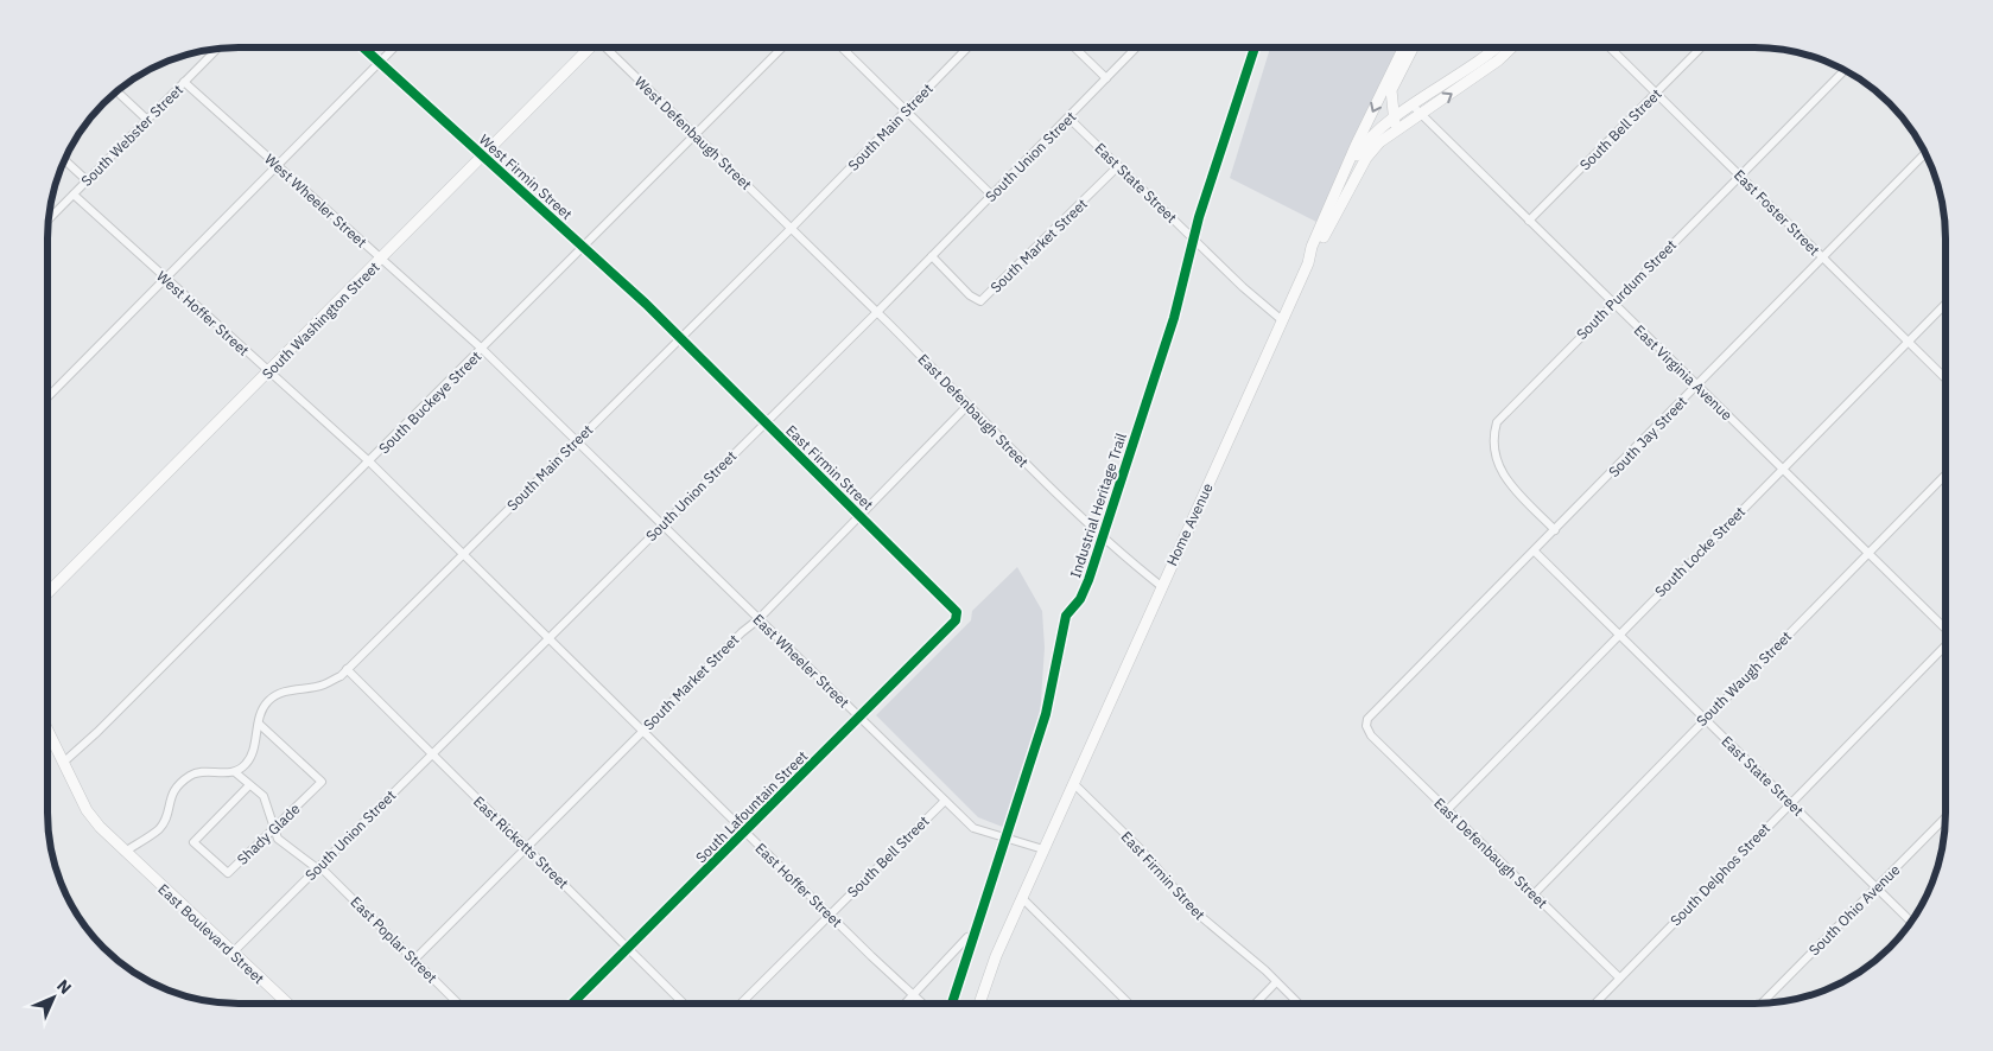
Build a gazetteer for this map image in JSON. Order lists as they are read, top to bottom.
{
  "streets": {
    "main road": ["South Washington Street", "Home Avenue", "East Boulevard Street"],
    "street": [
      "South Main Street",
      "South Bell Street",
      "West Defenbaugh Street",
      "South Webster Street",
      "South Union Street",
      "West Firmin Street",
      "East State Street",
      "West Wheeler Street",
      "East Foster Street",
      "South Market Street",
      "South Purdum Street",
      "West Hoffer Street",
      "East Virginia Avenue",
      "South Buckeye Street",
      "East Defenbaugh Street",
      "South Jay Street",
      "East Firmin Street",
      "South Locke Street",
      "East Wheeler Street",
      "South Waugh Street",
      "South Lafountain Street",
      "Shady Glade",
      "East Ricketts Street",
      "South Delphos Street",
      "East Hoffer Street",
      "South Ohio Avenue",
      "East Poplar Street"
    ],
    "cycle path": ["Industrial Heritage Trail"]
  },
  "crossings": [
    ["South Main Street", "West Defenbaugh Street"],
    ["South Main Street", "West Firmin Street"],
    ["South Main Street", "West Wheeler Street"],
    ["South Main Street", "West Hoffer Street"],
    ["South Main Street", "East Defenbaugh Street"],
    ["South Main Street", "East Firmin Street"],
    ["South Main Street", "East Wheeler Street"],
    ["South Main Street", "Shady Glade"],
    ["South Main Street", "East Ricketts Street"],
    ["South Main Street", "East Hoffer Street"],
    ["South Bell Street", "East Foster Street"],
    ["South Bell Street", "East Virginia Avenue"],
    ["South Bell Street", "East Wheeler Street"],
    ["South Bell Street", "East Hoffer Street"],
    ["West Defenbaugh Street", "South Buckeye Street"],
    ["West Defenbaugh Street", "East Defenbaugh Street"],
    ["South Webster Street", "West Wheeler Street"],
    ["South Webster Street", "West Hoffer Street"],
    ["South Union Street", "East State Street"],
    ["South Union Street", "South Market Street"],
    ["South Union Street", "East Defenbaugh Street"],
    ["South Union Street", "East Firmin Street"],
    ["South Union Street", "East Wheeler Street"],
    ["South Union Street", "East Ricketts Street"],
    ["South Union Street", "East Hoffer Street"],
    ["South Union Street", "East Boulevard Street"],
    ["South Union Street", "East Poplar Street"],
    ["West Firmin Street", "South Washington Street"],
    ["West Firmin Street", "South Buckeye Street"],
    ["West Firmin Street", "East Firmin Street"],
    ["East State Street", "South Market Street"],
    ["East State Street", "South Jay Street"],
    ["East State Street", "Home Avenue"],
    ["East State Street", "South Locke Street"],
    ["East State Street", "South Waugh Street"],
    ["East State Street", "South Delphos Street"],
    ["East State Street", "South Ohio Avenue"],
    ["West Wheeler Street", "South Washington Street"],
    ["West Wheeler Street", "South Buckeye Street"],
    ["West Wheeler Street", "East Wheeler Street"],
    ["East Foster Street", "South Purdum Street"],
    ["East Foster Street", "South Jay Street"],
    ["East Foster Street", "South Locke Street"],
    ["South Market Street", "East Defenbaugh Street"],
    ["South Market Street", "East Firmin Street"],
    ["South Market Street", "East Wheeler Street"],
    ["South Market Street", "East Ricketts Street"],
    ["South Market Street", "East Hoffer Street"],
    ["South Market Street", "East Poplar Street"],
    ["South Purdum Street", "East Virginia Avenue"],
    ["South Purdum Street", "South Jay Street"],
    ["West Hoffer Street", "South Washington Street"],
    ["West Hoffer Street", "South Buckeye Street"],
    ["West Hoffer Street", "East Hoffer Street"],
    ["East Virginia Avenue", "South Jay Street"],
    ["East Virginia Avenue", "South Locke Street"],
    ["East Virginia Avenue", "South Waugh Street"],
    ["South Buckeye Street", "East Boulevard Street"],
    ["East Defenbaugh Street", "South Jay Street"],
    ["East Defenbaugh Street", "Home Avenue"],
    ["East Defenbaugh Street", "South Locke Street"],
    ["East Defenbaugh Street", "South Waugh Street"],
    ["East Defenbaugh Street", "South Delphos Street"],
    ["East Firmin Street", "Home Avenue"],
    ["East Firmin Street", "South Lafountain Street"],
    ["Home Avenue", "East Wheeler Street"],
    ["East Wheeler Street", "South Lafountain Street"],
    ["South Lafountain Street", "East Ricketts Street"],
    ["South Lafountain Street", "East Hoffer Street"],
    ["Shady Glade", "East Poplar Street"]
  ],
  "north": "top right"
}
